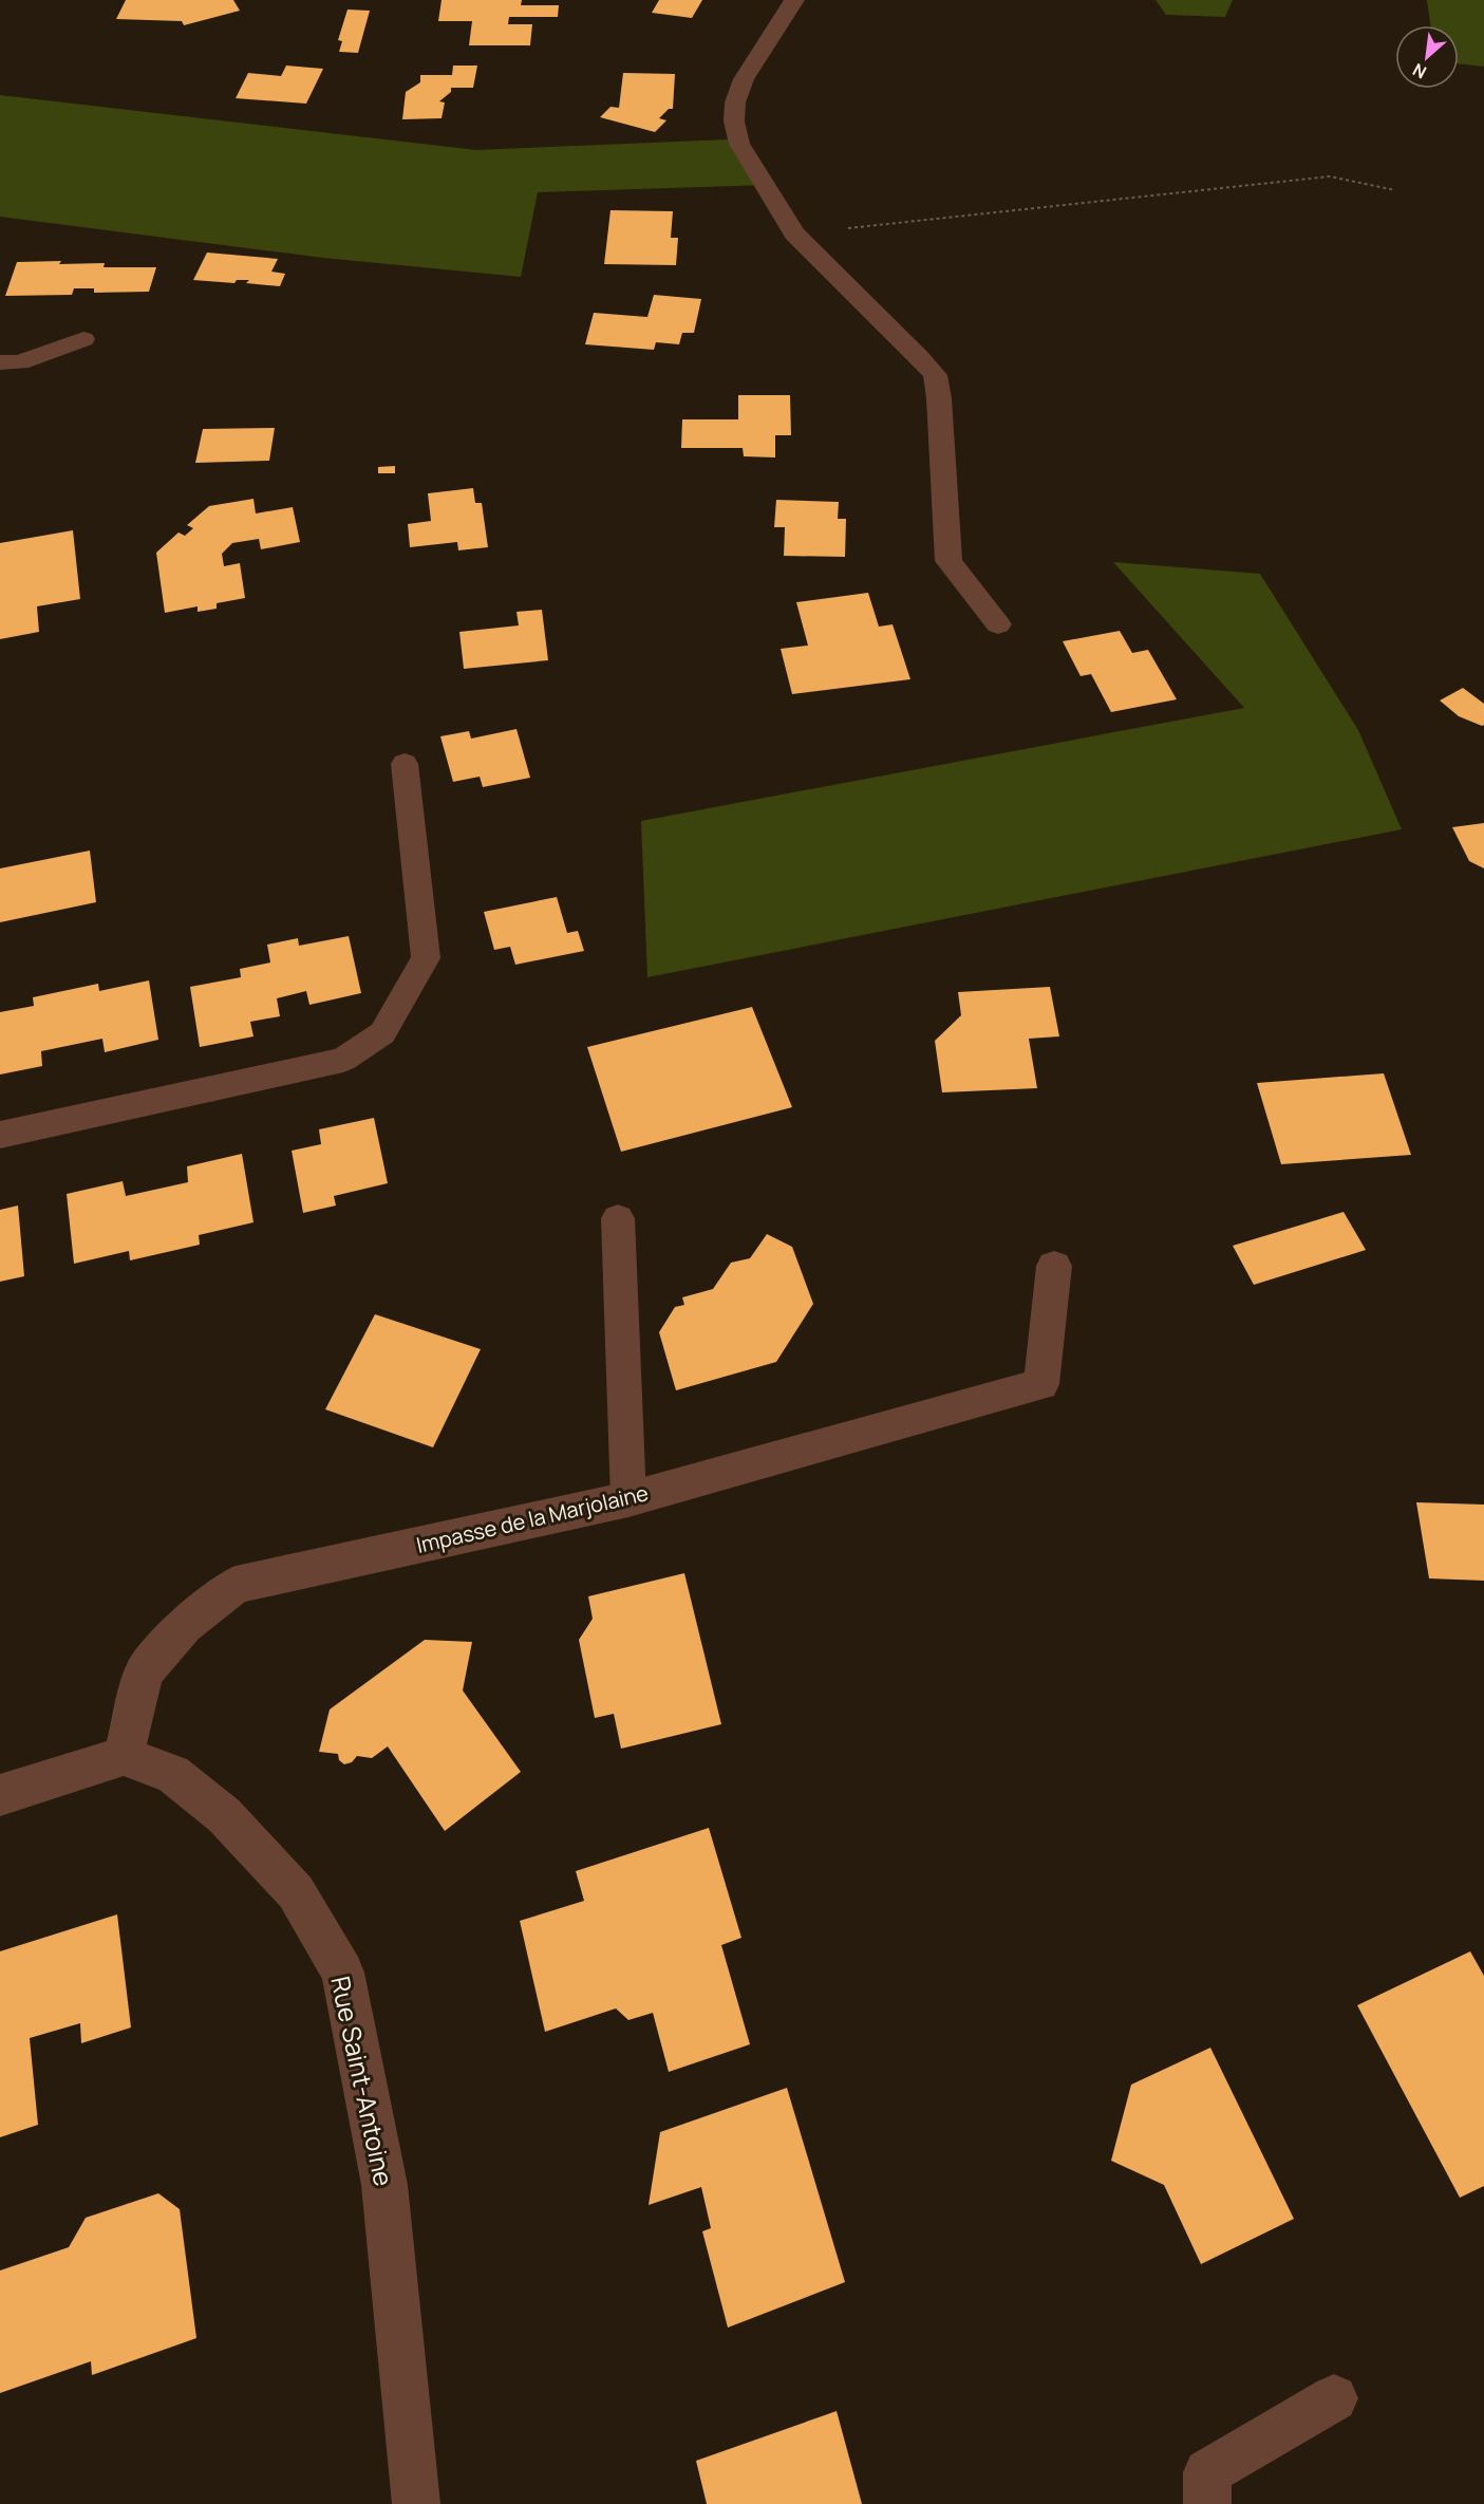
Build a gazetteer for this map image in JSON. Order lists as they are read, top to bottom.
{
  "streets": {
    "street": ["Impasse de la Marjolaine", "Rue Saint-Antoine"]
  },
  "crossings": [
    ["Impasse de la Marjolaine", "Rue Saint-Antoine"]
  ],
  "north": "bottom left"
}
